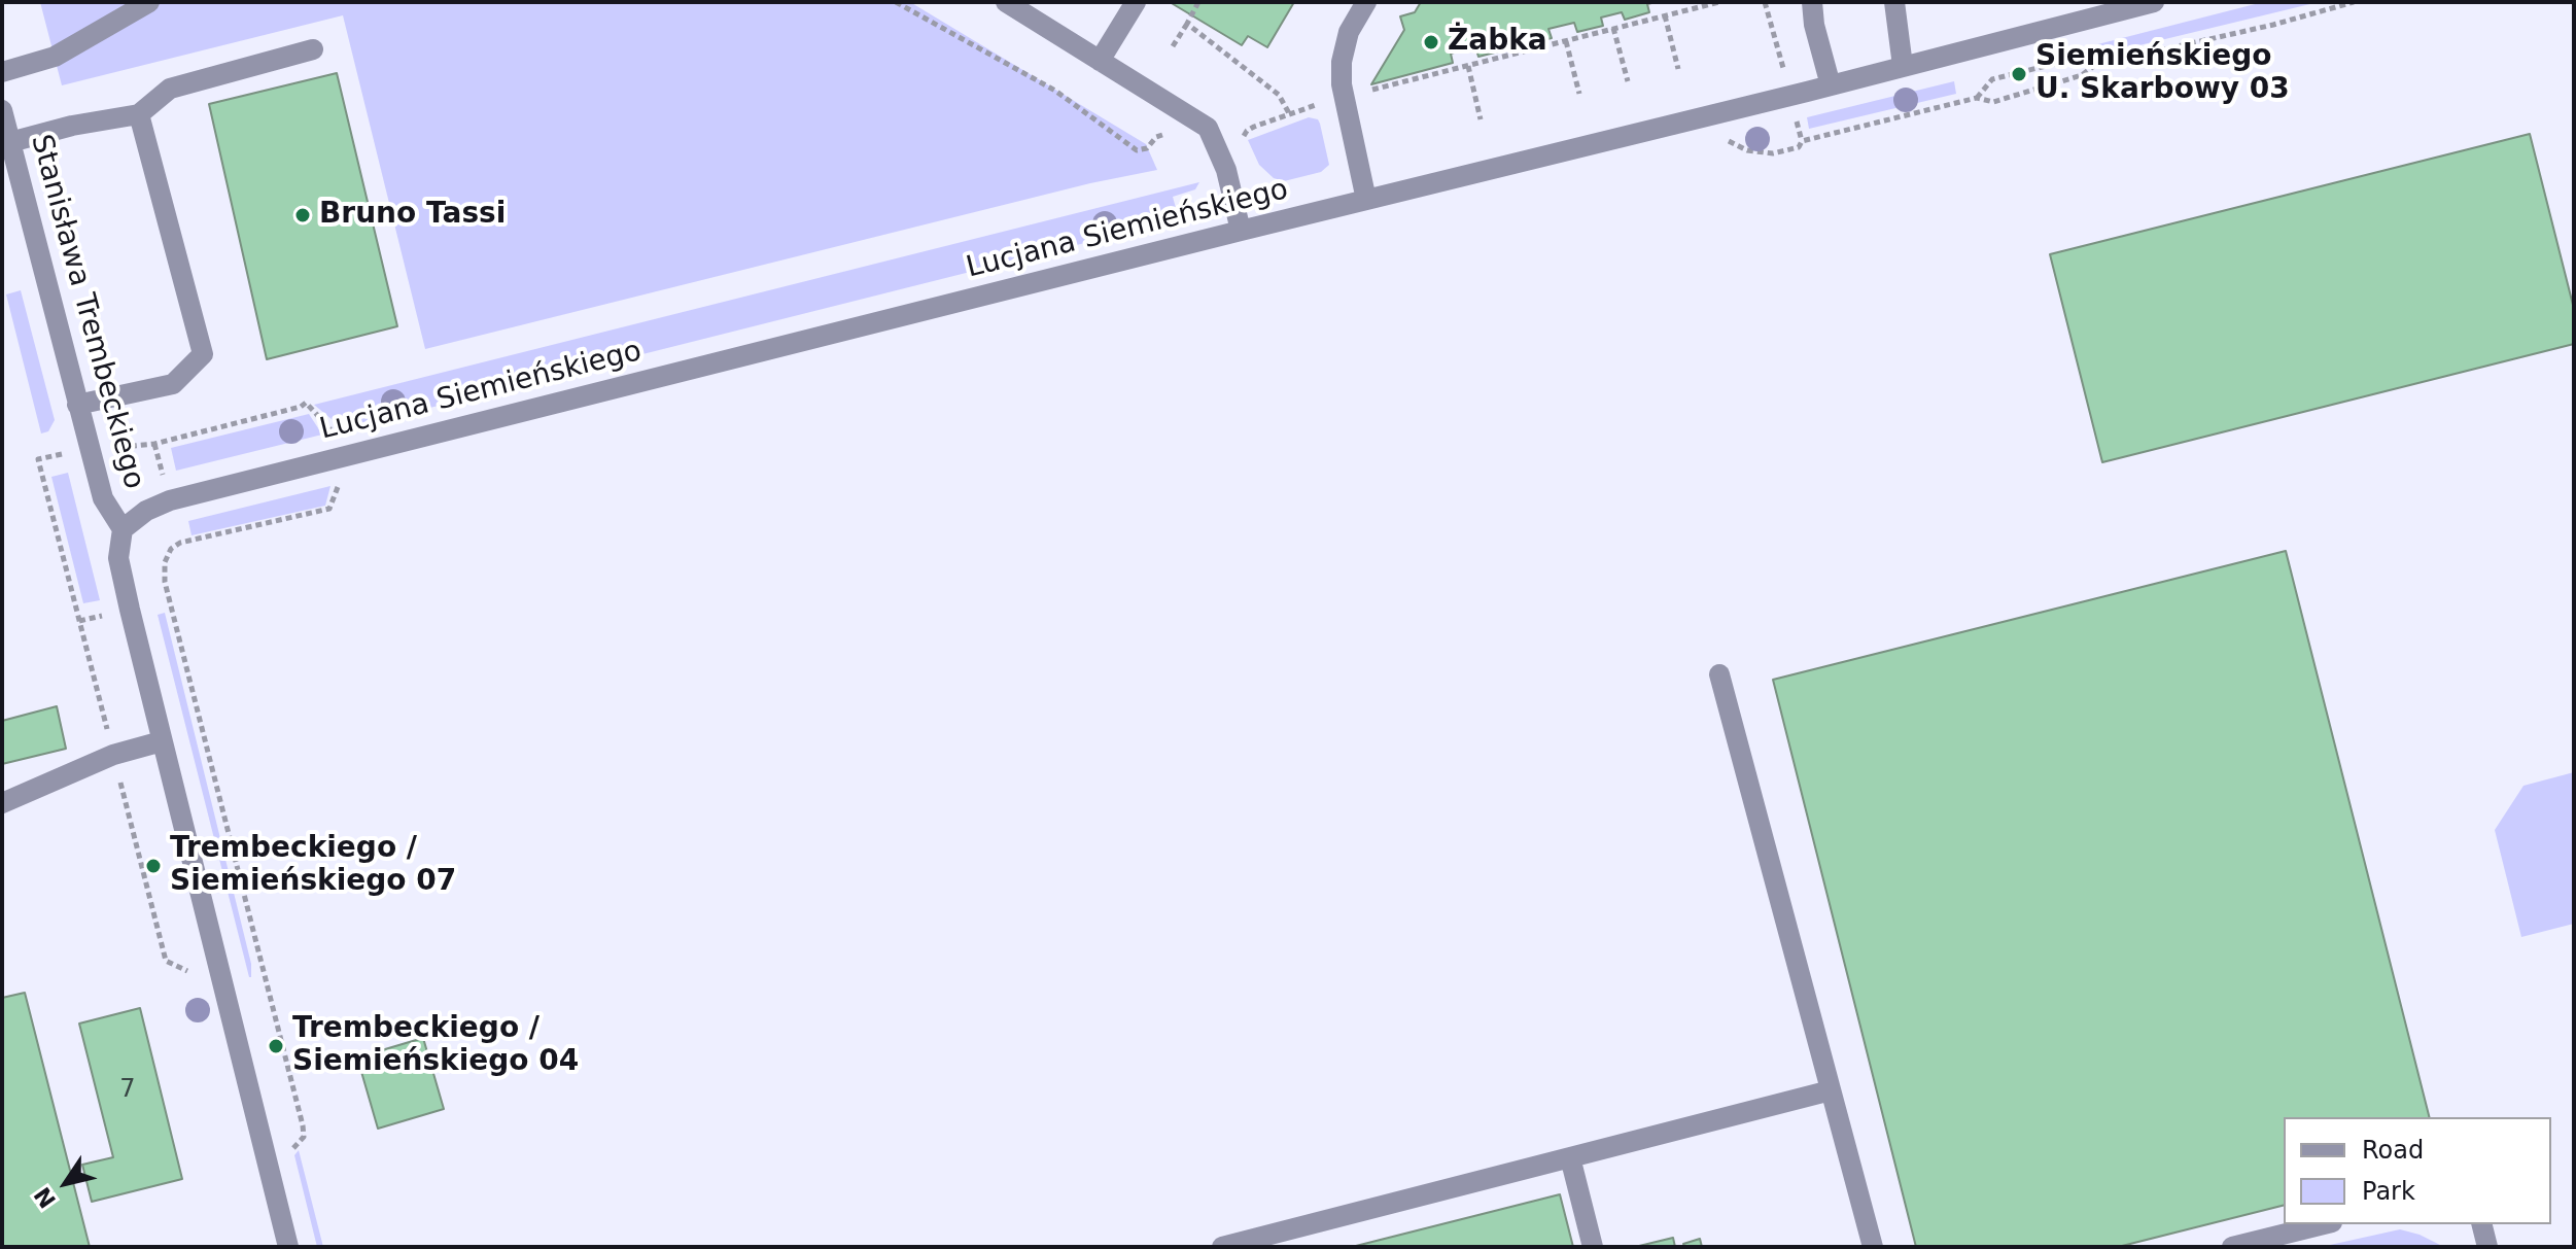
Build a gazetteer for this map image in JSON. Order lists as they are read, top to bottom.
{
  "streets": {
    "street": ["Lucjana Siemieńskiego", "Stanisława Trembeckiego"]
  },
  "crossings": [
    ["Lucjana Siemieńskiego", "Stanisława Trembeckiego"]
  ],
  "places": [
    "Żabka",
    "Siemieńskiego U. Skarbowy 03",
    "Bruno Tassi",
    "Trembeckiego / Siemieńskiego 07",
    "Trembeckiego / Siemieńskiego 04"
  ],
  "house_numbers": ["7"],
  "legend": ["Road", "Park"],
  "north": "bottom left"
}
